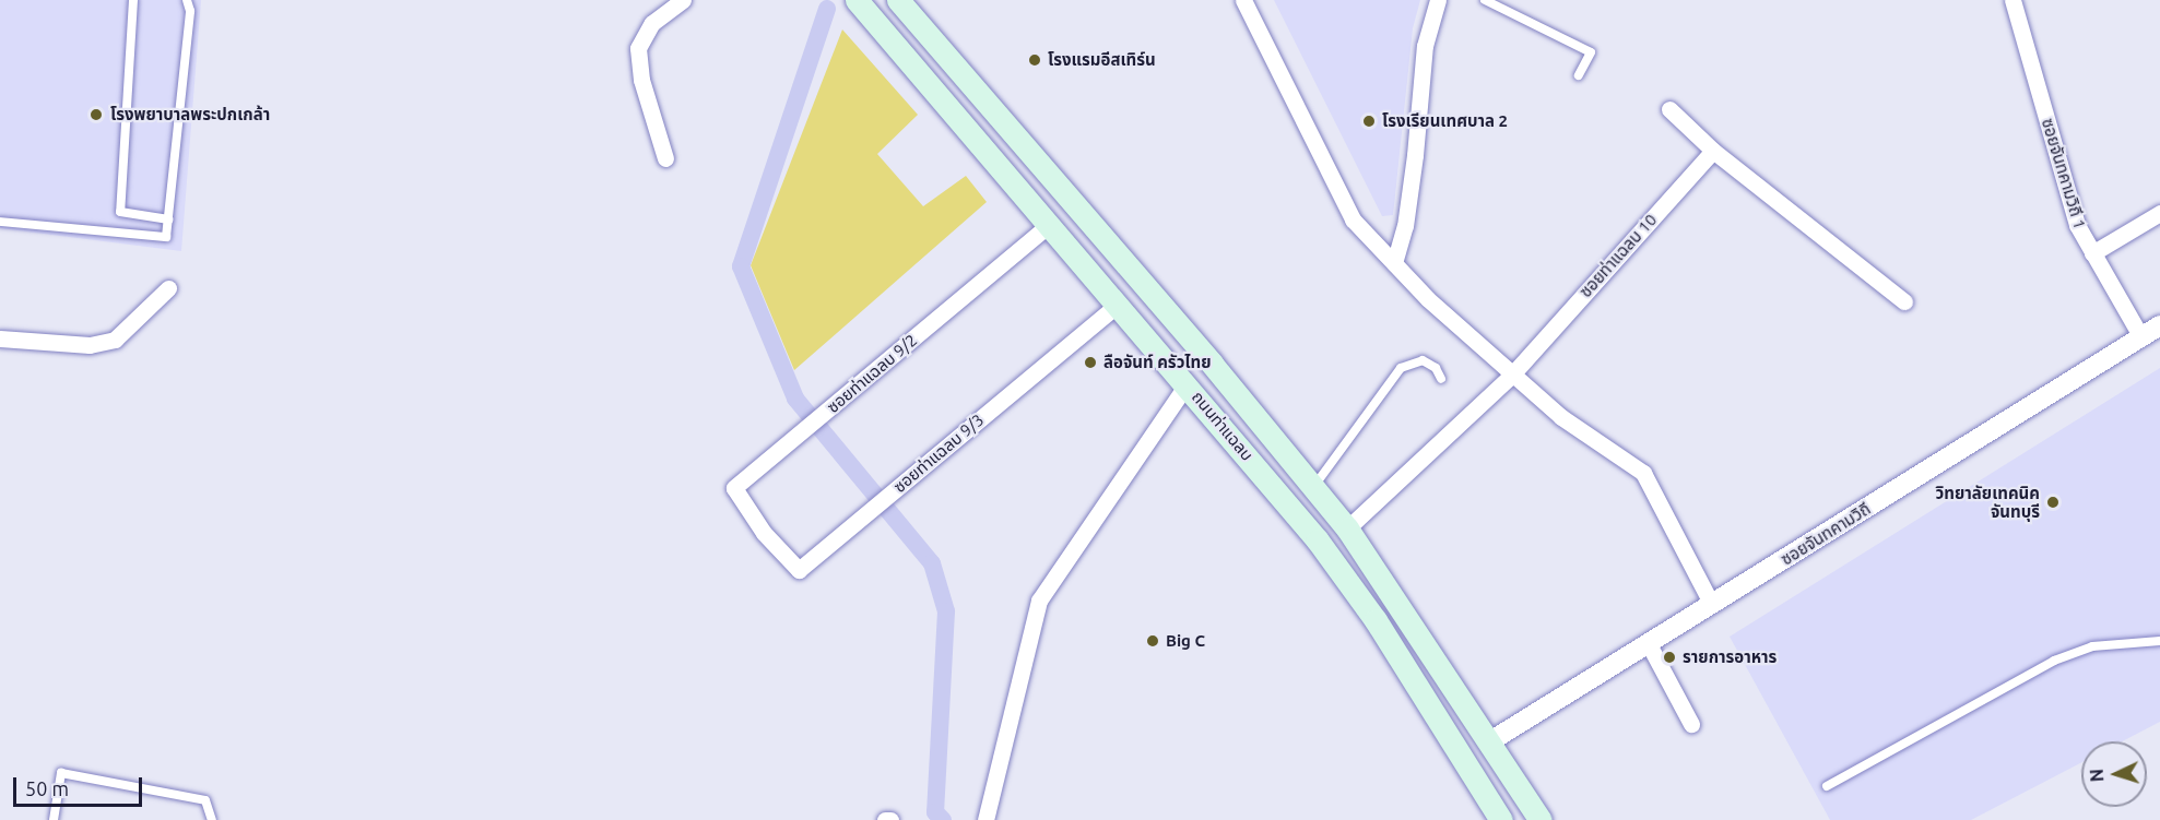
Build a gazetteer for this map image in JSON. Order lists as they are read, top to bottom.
{
  "streets": {
    "main road": ["ถนนท่าแฉลบ"],
    "street": [
      "ซอยจันทคามวิถี 1",
      "ซอยท่าแฉลบ 10",
      "ซอยท่าแฉลบ 9/2",
      "ซอยท่าแฉลบ 9/3",
      "ซอยจันทคามวิถี"
    ]
  },
  "crossings": [
    ["ซอยจันทคามวิถี 1", "ซอยจันทคามวิถี"],
    ["ซอยท่าแฉลบ 10", "ถนนท่าแฉลบ"],
    ["ซอยท่าแฉลบ 9/2", "ถนนท่าแฉลบ"],
    ["ซอยท่าแฉลบ 9/2", "ซอยท่าแฉลบ 9/3"],
    ["ถนนท่าแฉลบ", "ซอยท่าแฉลบ 9/3"],
    ["ถนนท่าแฉลบ", "ซอยจันทคามวิถี"]
  ],
  "places": [
    "โรงแรมอีสเทิร์น",
    "โรงพยาบาลพระปกเกล้า",
    "โรงเรียนเทศบาล 2",
    "ลือจันท์ ครัวไทย",
    "วิทยาลัยเทคนิค จันทบุรี",
    "Big C",
    "รายการอาหาร"
  ],
  "scale_bar": "50 m",
  "north": "left"
}
